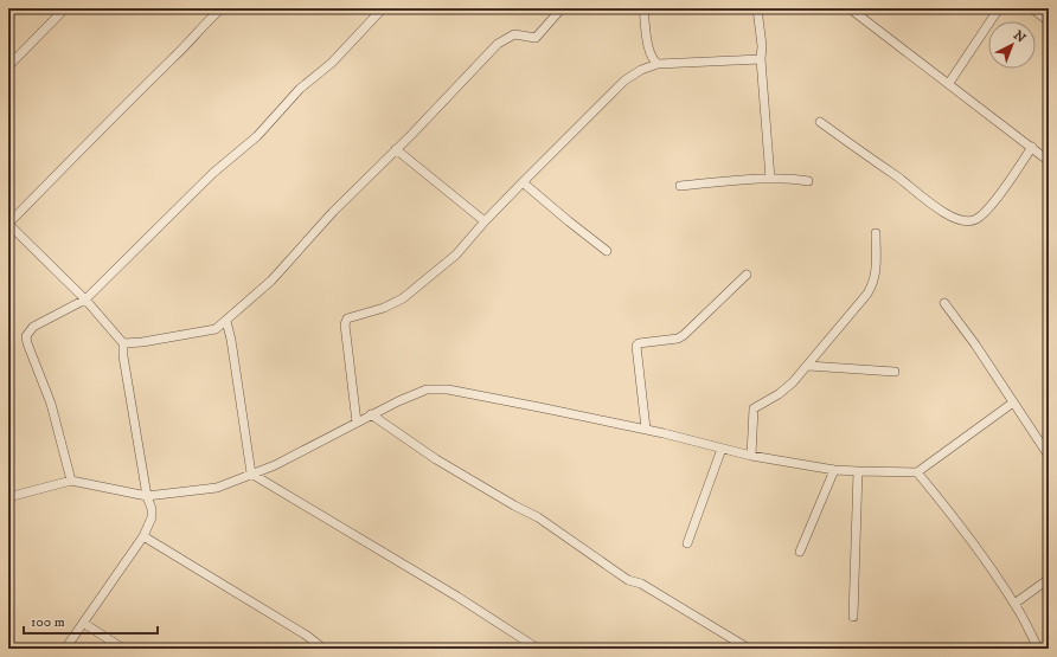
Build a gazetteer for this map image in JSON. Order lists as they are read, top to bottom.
{
  "scale_bar": "100 m",
  "north": "top right"
}
